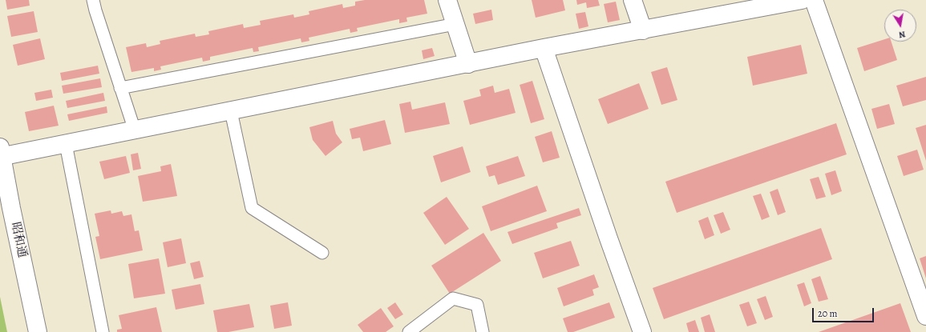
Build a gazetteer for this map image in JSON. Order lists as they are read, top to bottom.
{
  "streets": {
    "street": ["昭和通"]
  },
  "scale_bar": "20 m",
  "north": "bottom"
}
